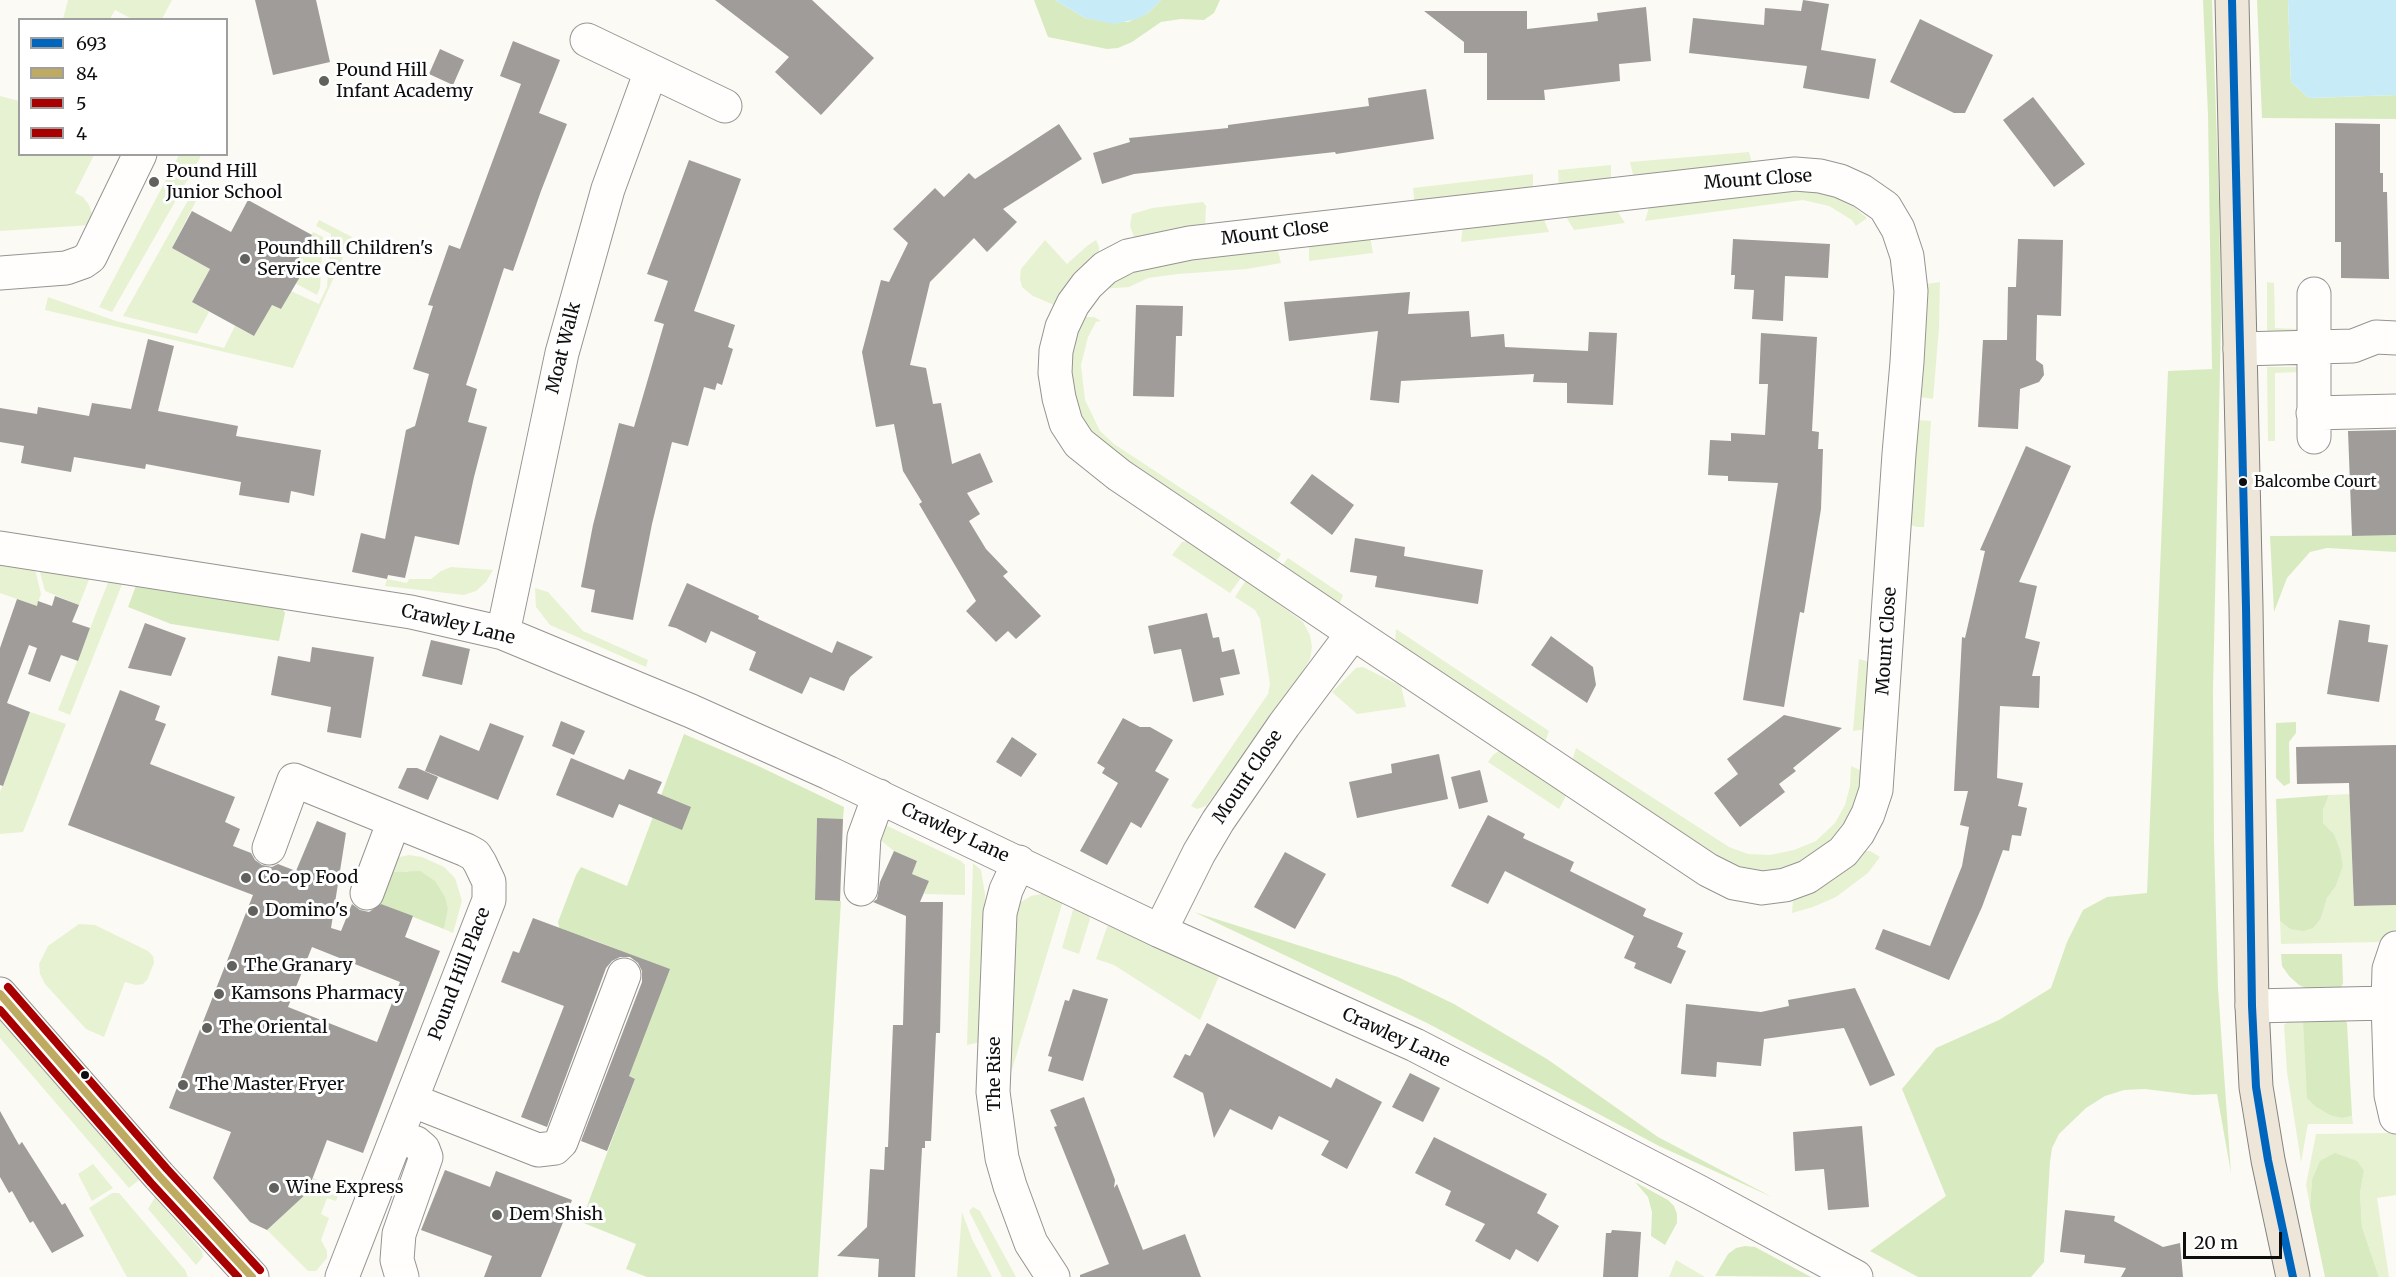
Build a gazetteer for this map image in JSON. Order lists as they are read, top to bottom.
{
  "streets": {
    "street": [
      "Mount Close",
      "Moat Walk",
      "Crawley Lane",
      "Pound Hill Place",
      "The Rise"
    ]
  },
  "crossings": [
    ["Mount Close", "Crawley Lane"],
    ["Moat Walk", "Crawley Lane"],
    ["Crawley Lane", "The Rise"]
  ],
  "places": [
    "Pound Hill Infant Academy",
    "Pound Hill Junior School",
    "Poundhill Children's Service Centre",
    "Balcombe Court",
    "Co-op Food",
    "Domino's",
    "The Granary",
    "Kamsons Pharmacy",
    "The Oriental",
    "The Master Fryer",
    "Wine Express",
    "Dem Shish"
  ],
  "lines": [
    "transit line 693",
    "transit line 4",
    "transit line 84",
    "transit line 5"
  ],
  "legend": [
    "693",
    "84",
    "5",
    "4"
  ],
  "scale_bar": "20 m"
}
